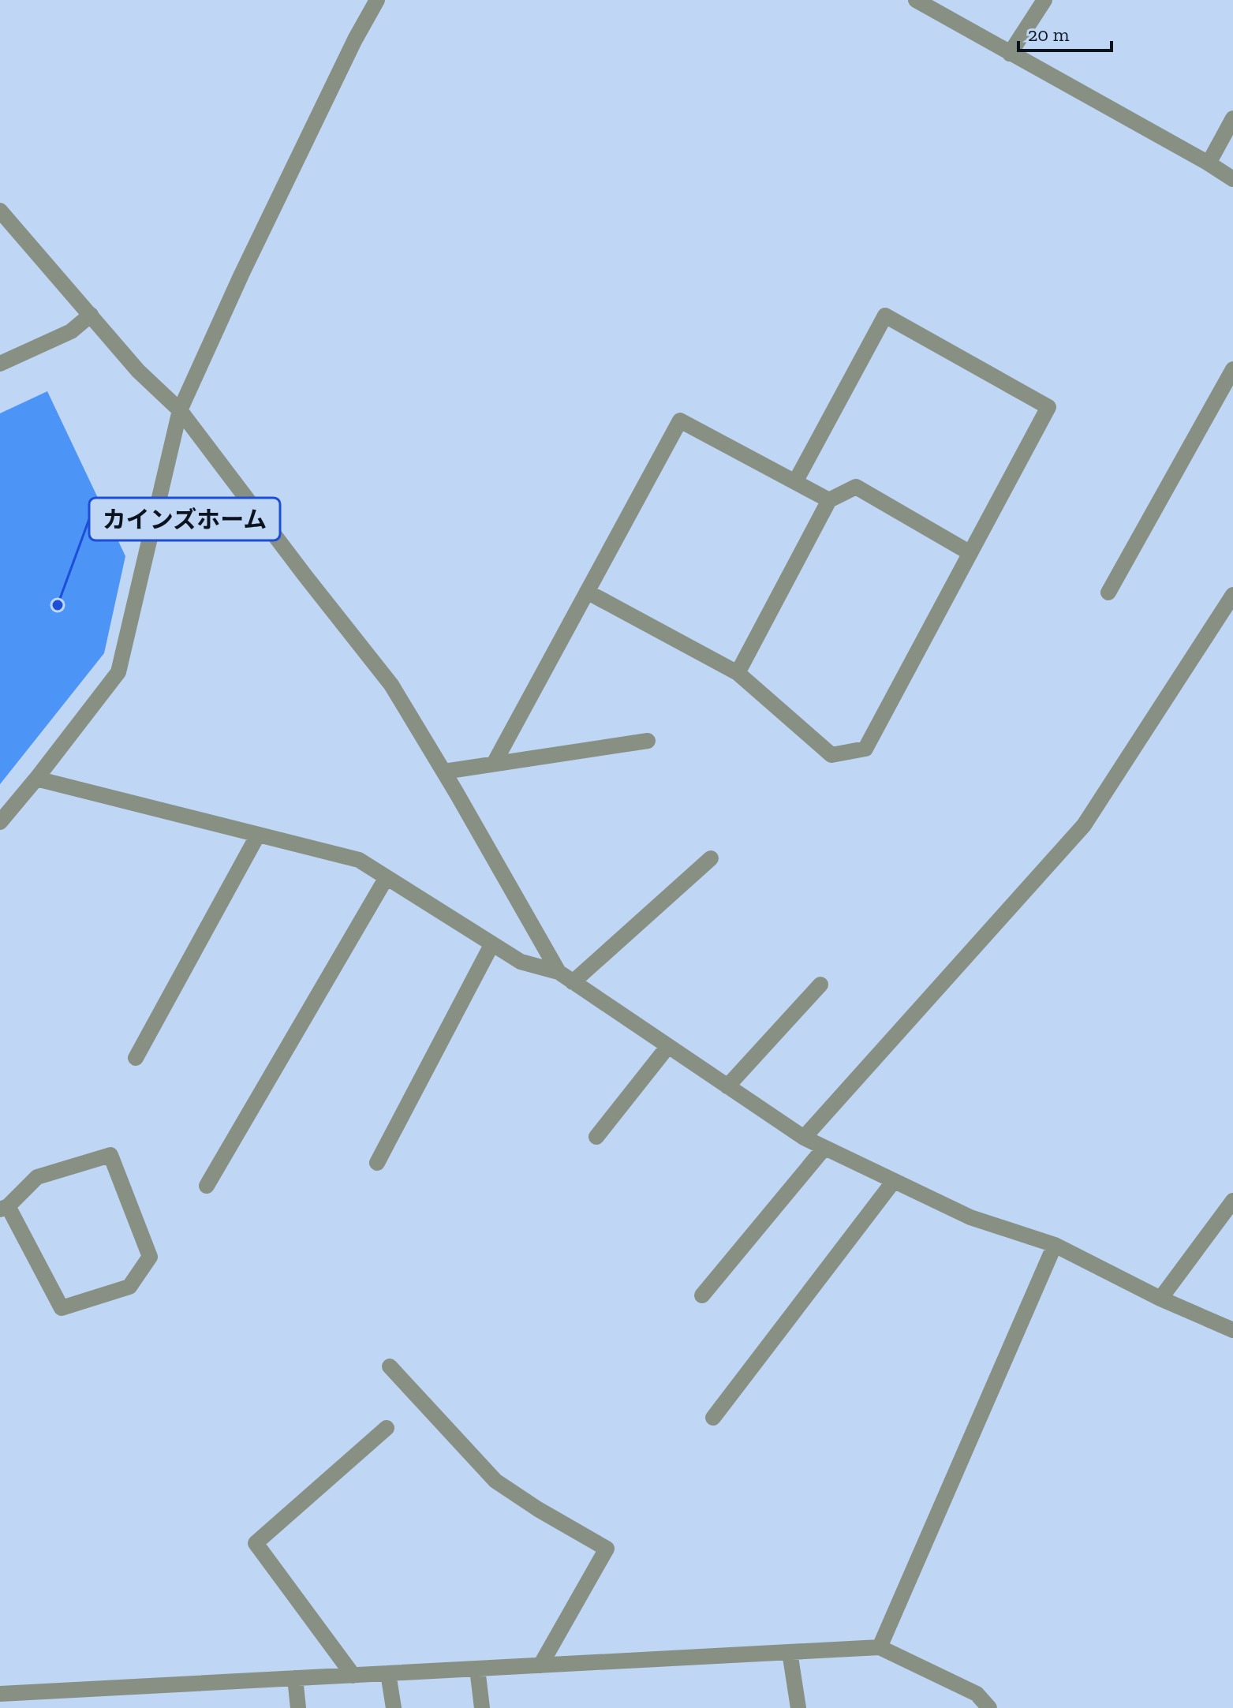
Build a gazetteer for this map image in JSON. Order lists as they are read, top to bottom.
{
  "places": ["カインズホーム"],
  "scale_bar": "20 m"
}
